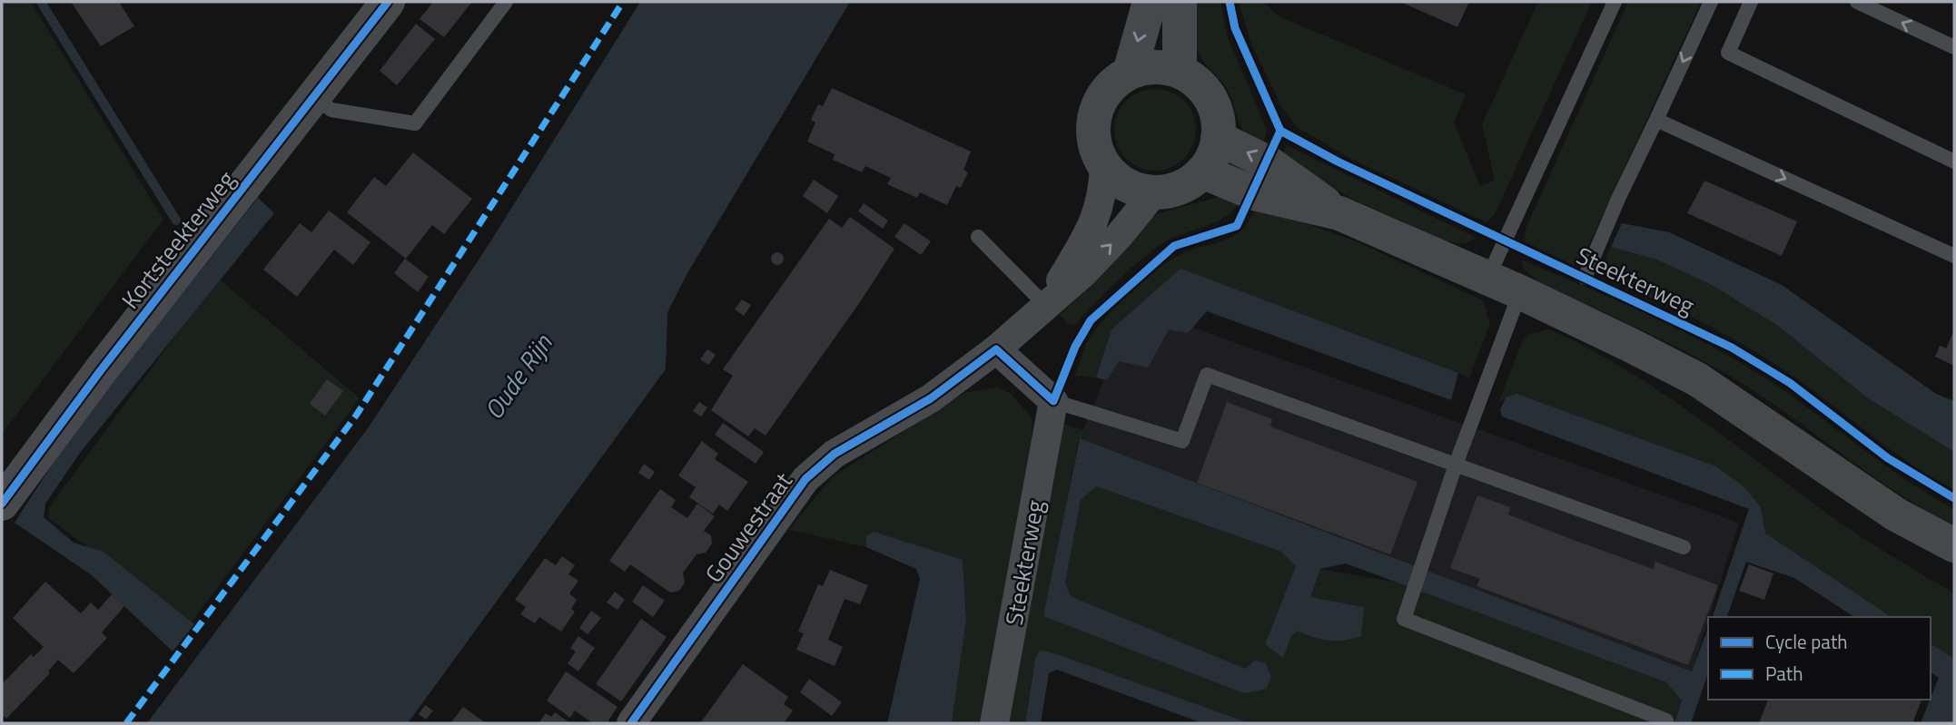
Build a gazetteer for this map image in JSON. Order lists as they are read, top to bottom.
{
  "streets": {
    "main road": ["Kortsteekterweg"],
    "street": ["Steekterweg", "Gouwestraat"]
  },
  "water": ["Oude Rijn"],
  "legend": ["Cycle path", "Path"]
}
